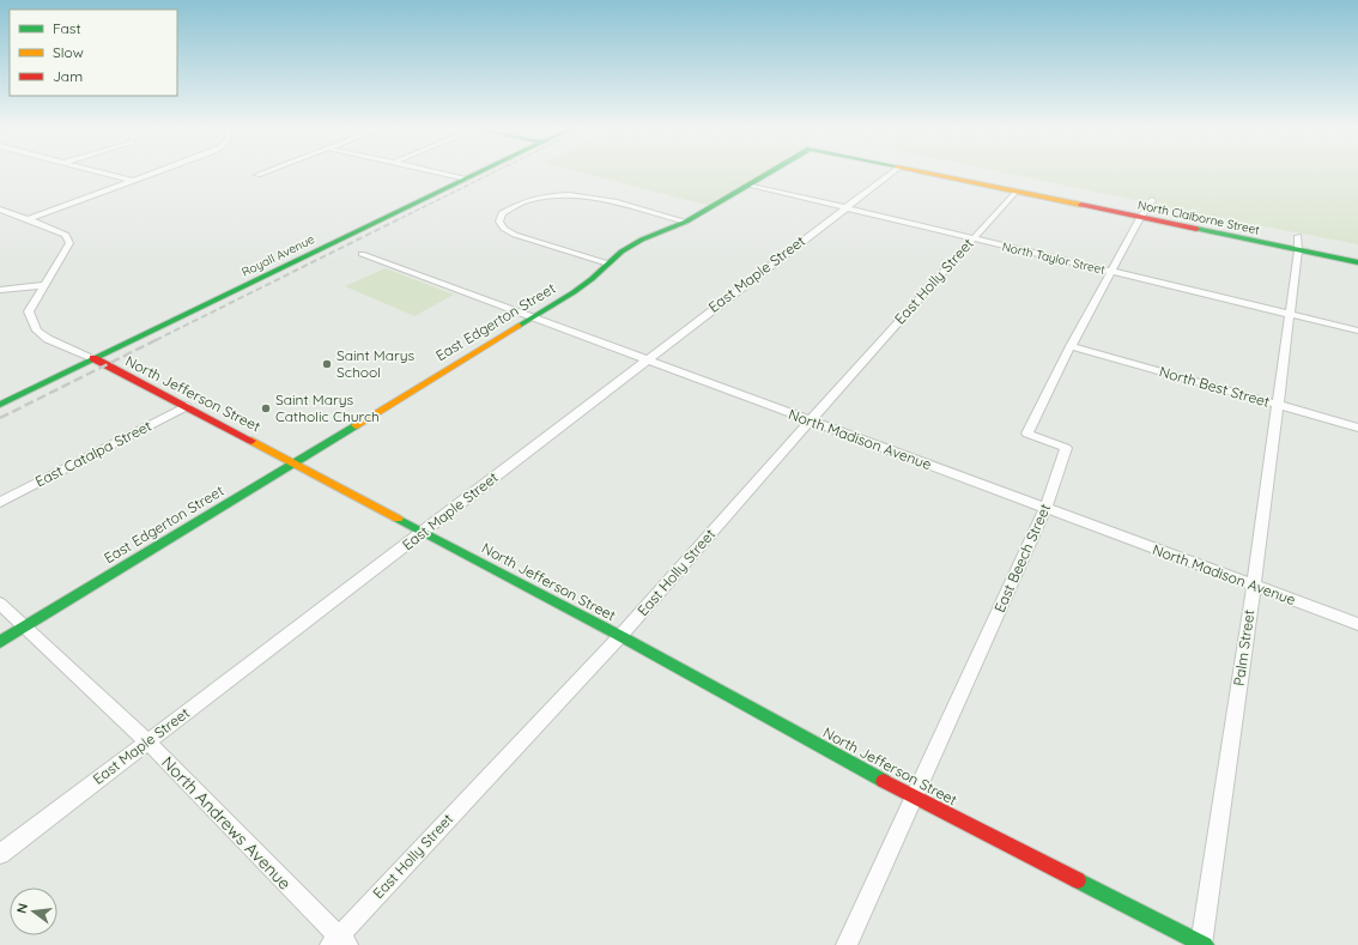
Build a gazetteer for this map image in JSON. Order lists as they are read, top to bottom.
{
  "streets": {
    "street": [
      "North Claiborne Street",
      "Royall Avenue",
      "North Taylor Street",
      "East Maple Street",
      "East Holly Street",
      "East Edgerton Street",
      "North Best Street",
      "North Jefferson Street",
      "North Madison Avenue",
      "East Catalpa Street",
      "East Beech Street",
      "Palm Street",
      "North Andrews Avenue"
    ]
  },
  "crossings": [
    ["North Claiborne Street", "East Holly Street"],
    ["North Claiborne Street", "East Beech Street"],
    ["North Claiborne Street", "Palm Street"],
    ["Royall Avenue", "North Jefferson Street"],
    ["North Taylor Street", "East Maple Street"],
    ["North Taylor Street", "East Holly Street"],
    ["North Taylor Street", "East Edgerton Street"],
    ["North Taylor Street", "East Beech Street"],
    ["North Taylor Street", "Palm Street"],
    ["East Maple Street", "North Jefferson Street"],
    ["East Maple Street", "North Madison Avenue"],
    ["East Maple Street", "North Andrews Avenue"],
    ["East Holly Street", "North Jefferson Street"],
    ["East Holly Street", "North Madison Avenue"],
    ["East Holly Street", "North Andrews Avenue"],
    ["East Edgerton Street", "North Jefferson Street"],
    ["East Edgerton Street", "North Madison Avenue"],
    ["East Edgerton Street", "North Andrews Avenue"],
    ["North Best Street", "East Beech Street"],
    ["North Best Street", "Palm Street"],
    ["North Jefferson Street", "East Catalpa Street"],
    ["North Jefferson Street", "East Beech Street"],
    ["North Jefferson Street", "Palm Street"],
    ["North Madison Avenue", "East Beech Street"],
    ["North Madison Avenue", "Palm Street"]
  ],
  "places": ["Saint Marys School", "Saint Marys Catholic Church"],
  "legend": ["Fast", "Slow", "Jam"],
  "north": "left"
}
